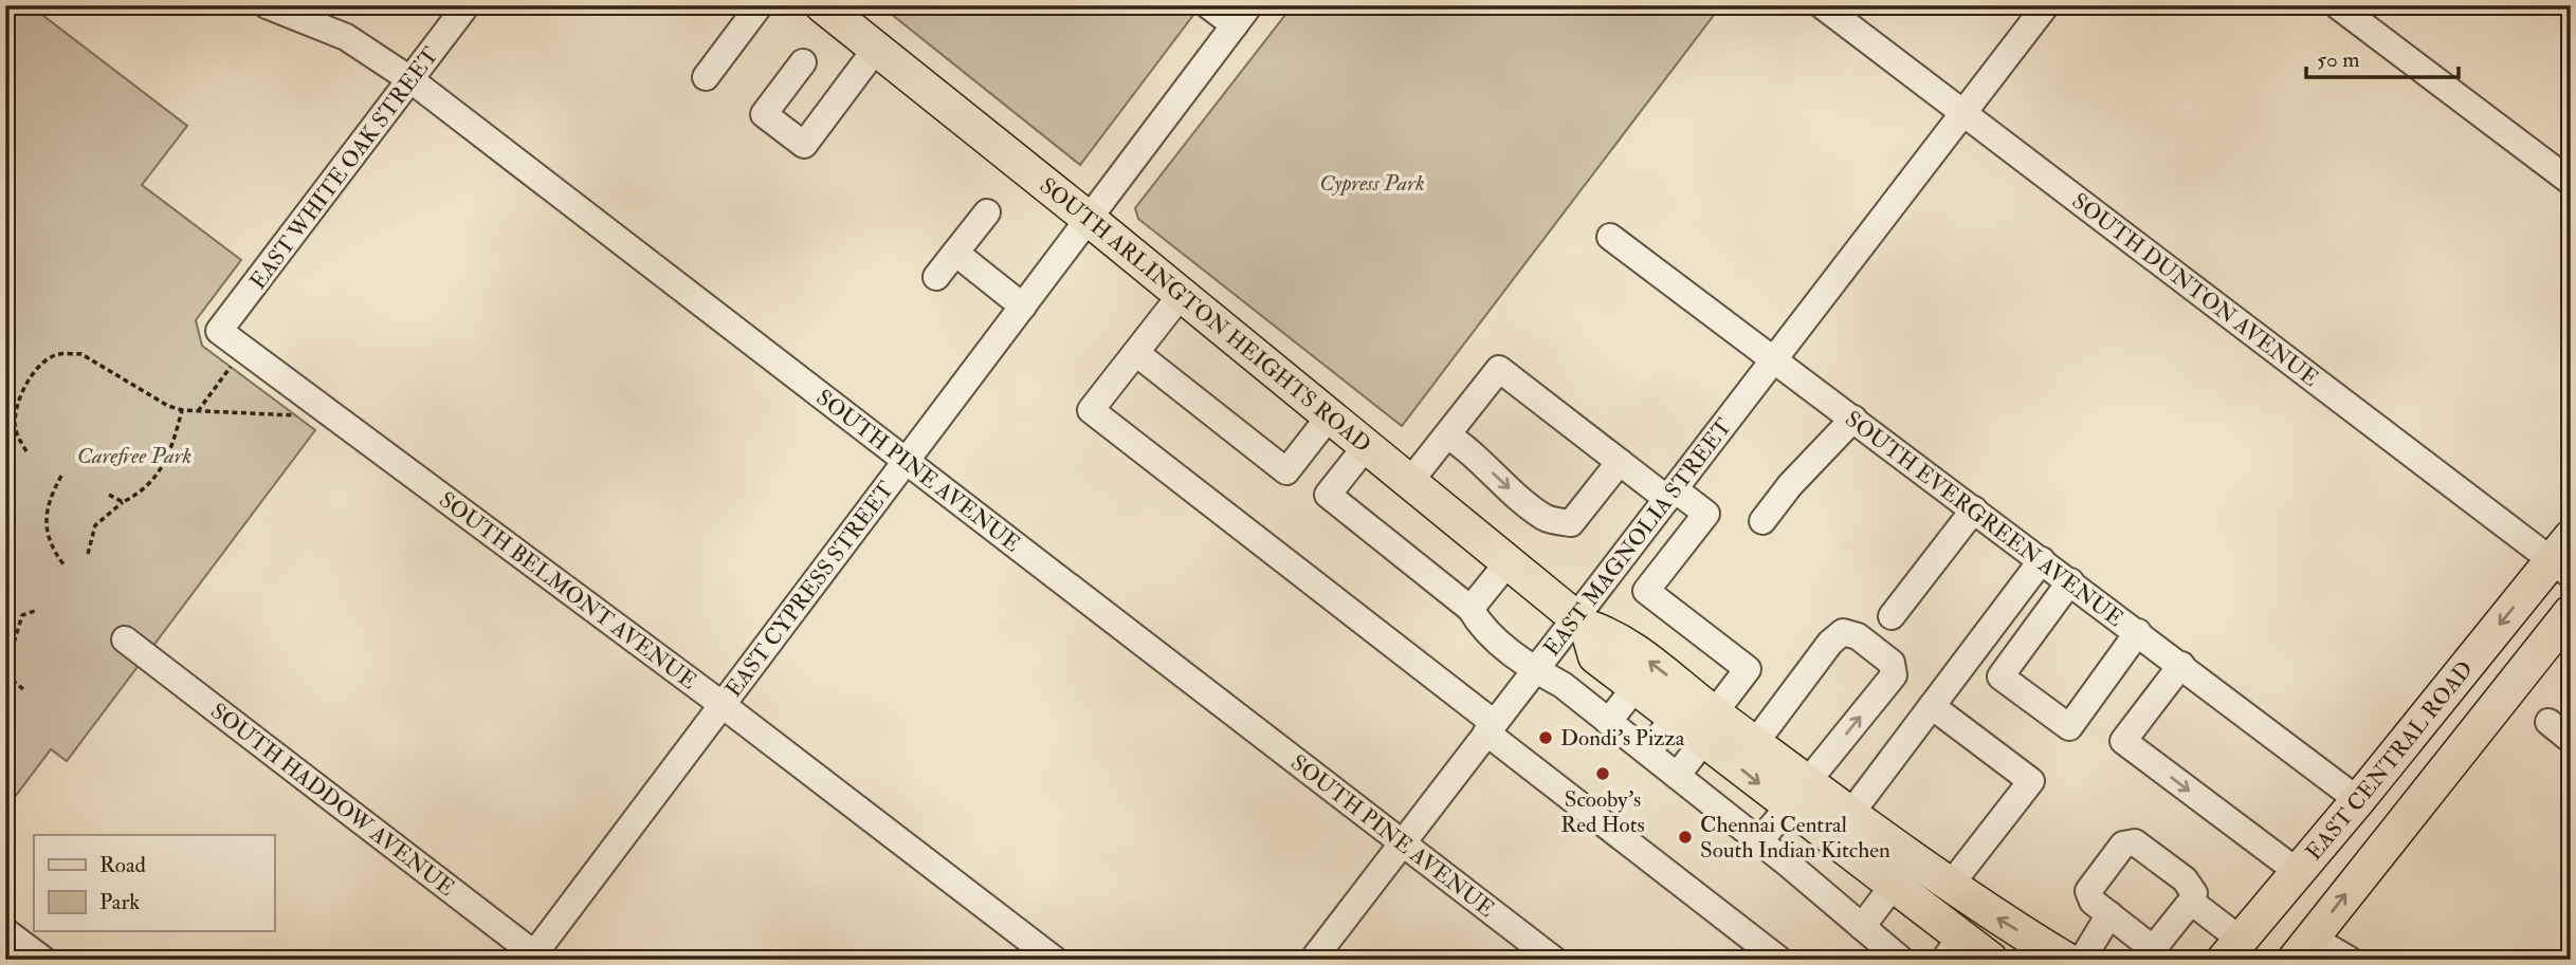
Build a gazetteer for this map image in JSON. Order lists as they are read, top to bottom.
{
  "streets": {
    "main road": ["SOUTH ARLINGTON HEIGHTS ROAD", "EAST CENTRAL ROAD"],
    "street": [
      "EAST WHITE OAK STREET",
      "SOUTH DUNTON AVENUE",
      "SOUTH PINE AVENUE",
      "SOUTH EVERGREEN AVENUE",
      "EAST MAGNOLIA STREET",
      "EAST CYPRESS STREET",
      "SOUTH BELMONT AVENUE",
      "SOUTH HADDOW AVENUE"
    ]
  },
  "crossings": [
    ["EAST WHITE OAK STREET", "SOUTH PINE AVENUE"],
    ["EAST WHITE OAK STREET", "SOUTH BELMONT AVENUE"],
    ["SOUTH DUNTON AVENUE", "EAST MAGNOLIA STREET"],
    ["SOUTH DUNTON AVENUE", "EAST CENTRAL ROAD"],
    ["SOUTH ARLINGTON HEIGHTS ROAD", "EAST MAGNOLIA STREET"],
    ["SOUTH ARLINGTON HEIGHTS ROAD", "EAST CYPRESS STREET"],
    ["SOUTH PINE AVENUE", "EAST MAGNOLIA STREET"],
    ["SOUTH PINE AVENUE", "EAST CYPRESS STREET"],
    ["SOUTH EVERGREEN AVENUE", "EAST MAGNOLIA STREET"],
    ["SOUTH EVERGREEN AVENUE", "EAST CENTRAL ROAD"],
    ["EAST CYPRESS STREET", "SOUTH BELMONT AVENUE"],
    ["EAST CYPRESS STREET", "SOUTH HADDOW AVENUE"]
  ],
  "parks": ["Cypress Park", "Carefree Park"],
  "places": ["Dondi's Pizza", "Scooby's Red Hots", "Chennai Central South Indian Kitchen"],
  "legend": ["Road", "Park"],
  "scale_bar": "50 m"
}
